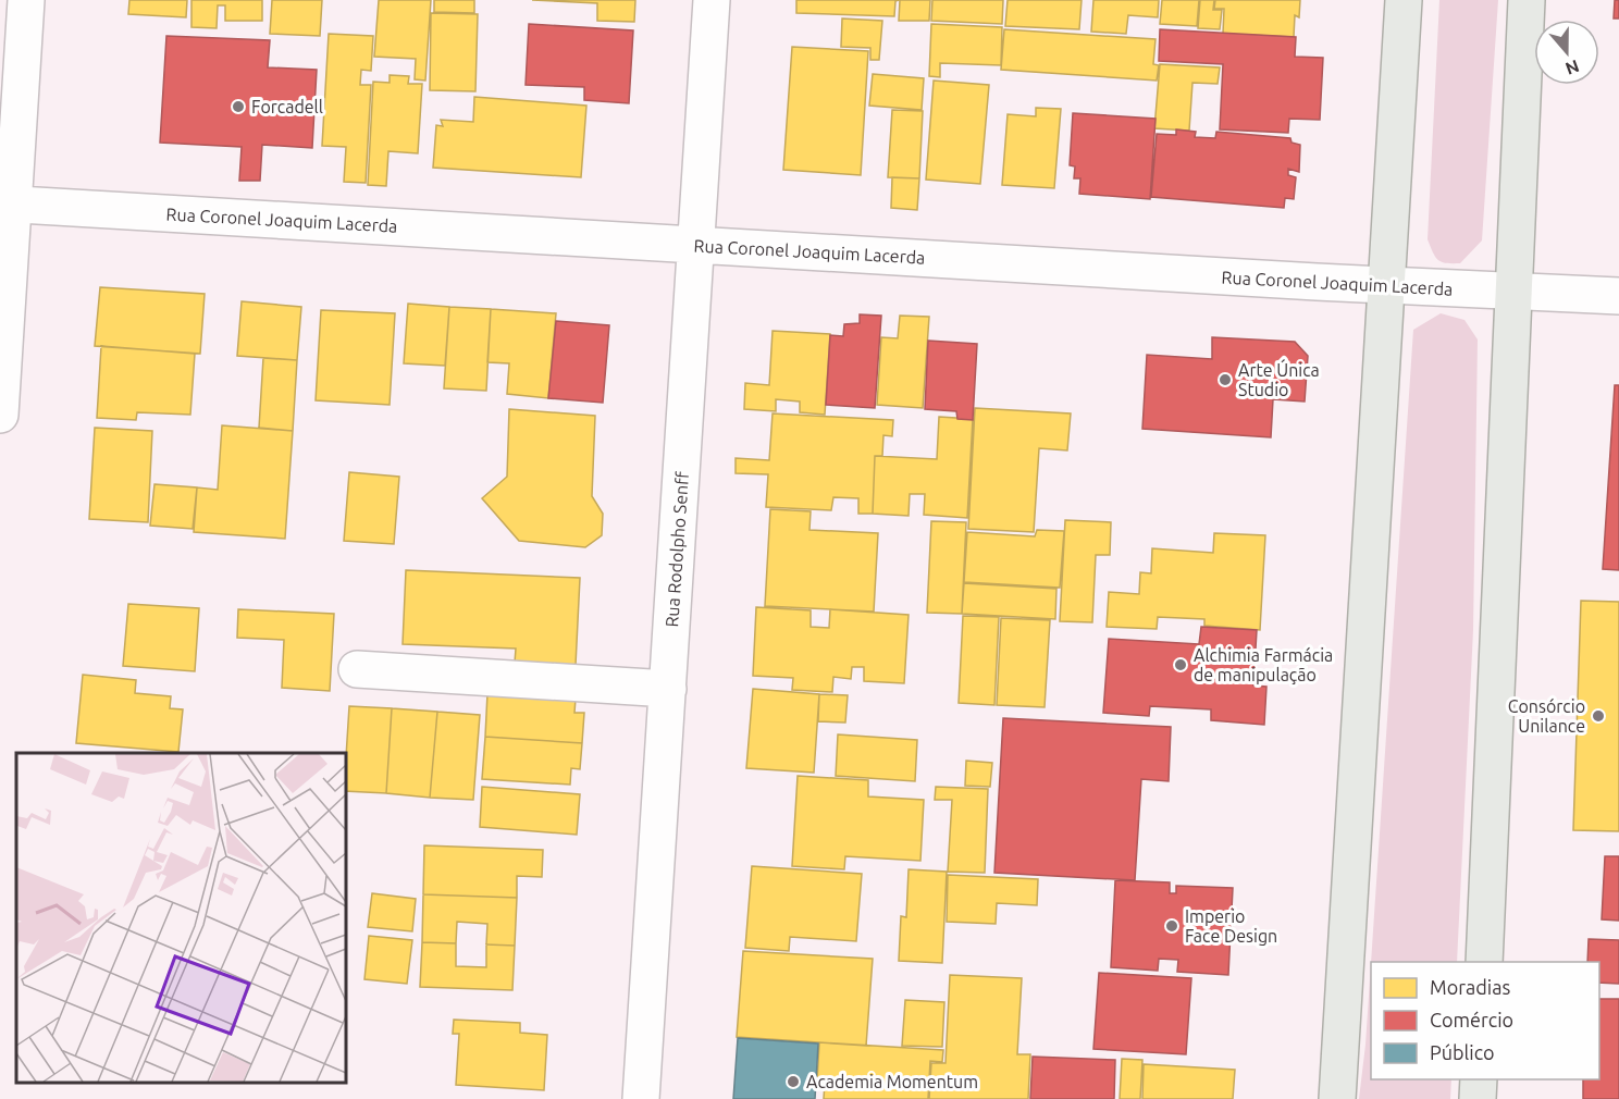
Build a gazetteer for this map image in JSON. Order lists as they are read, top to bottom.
{
  "streets": {
    "street": ["Rua Coronel Joaquim Lacerda", "Rua Rodolpho Senff"]
  },
  "crossings": [
    ["Rua Coronel Joaquim Lacerda", "Rua Rodolpho Senff"]
  ],
  "places": [
    "Forcadell",
    "Arte Única Studio",
    "Alchimia Farmácia de manipulação",
    "Consórcio Unilance",
    "Imperio Face Design",
    "Academia Momentum"
  ],
  "legend": ["Moradias", "Comércio", "Público"],
  "north": "bottom"
}
